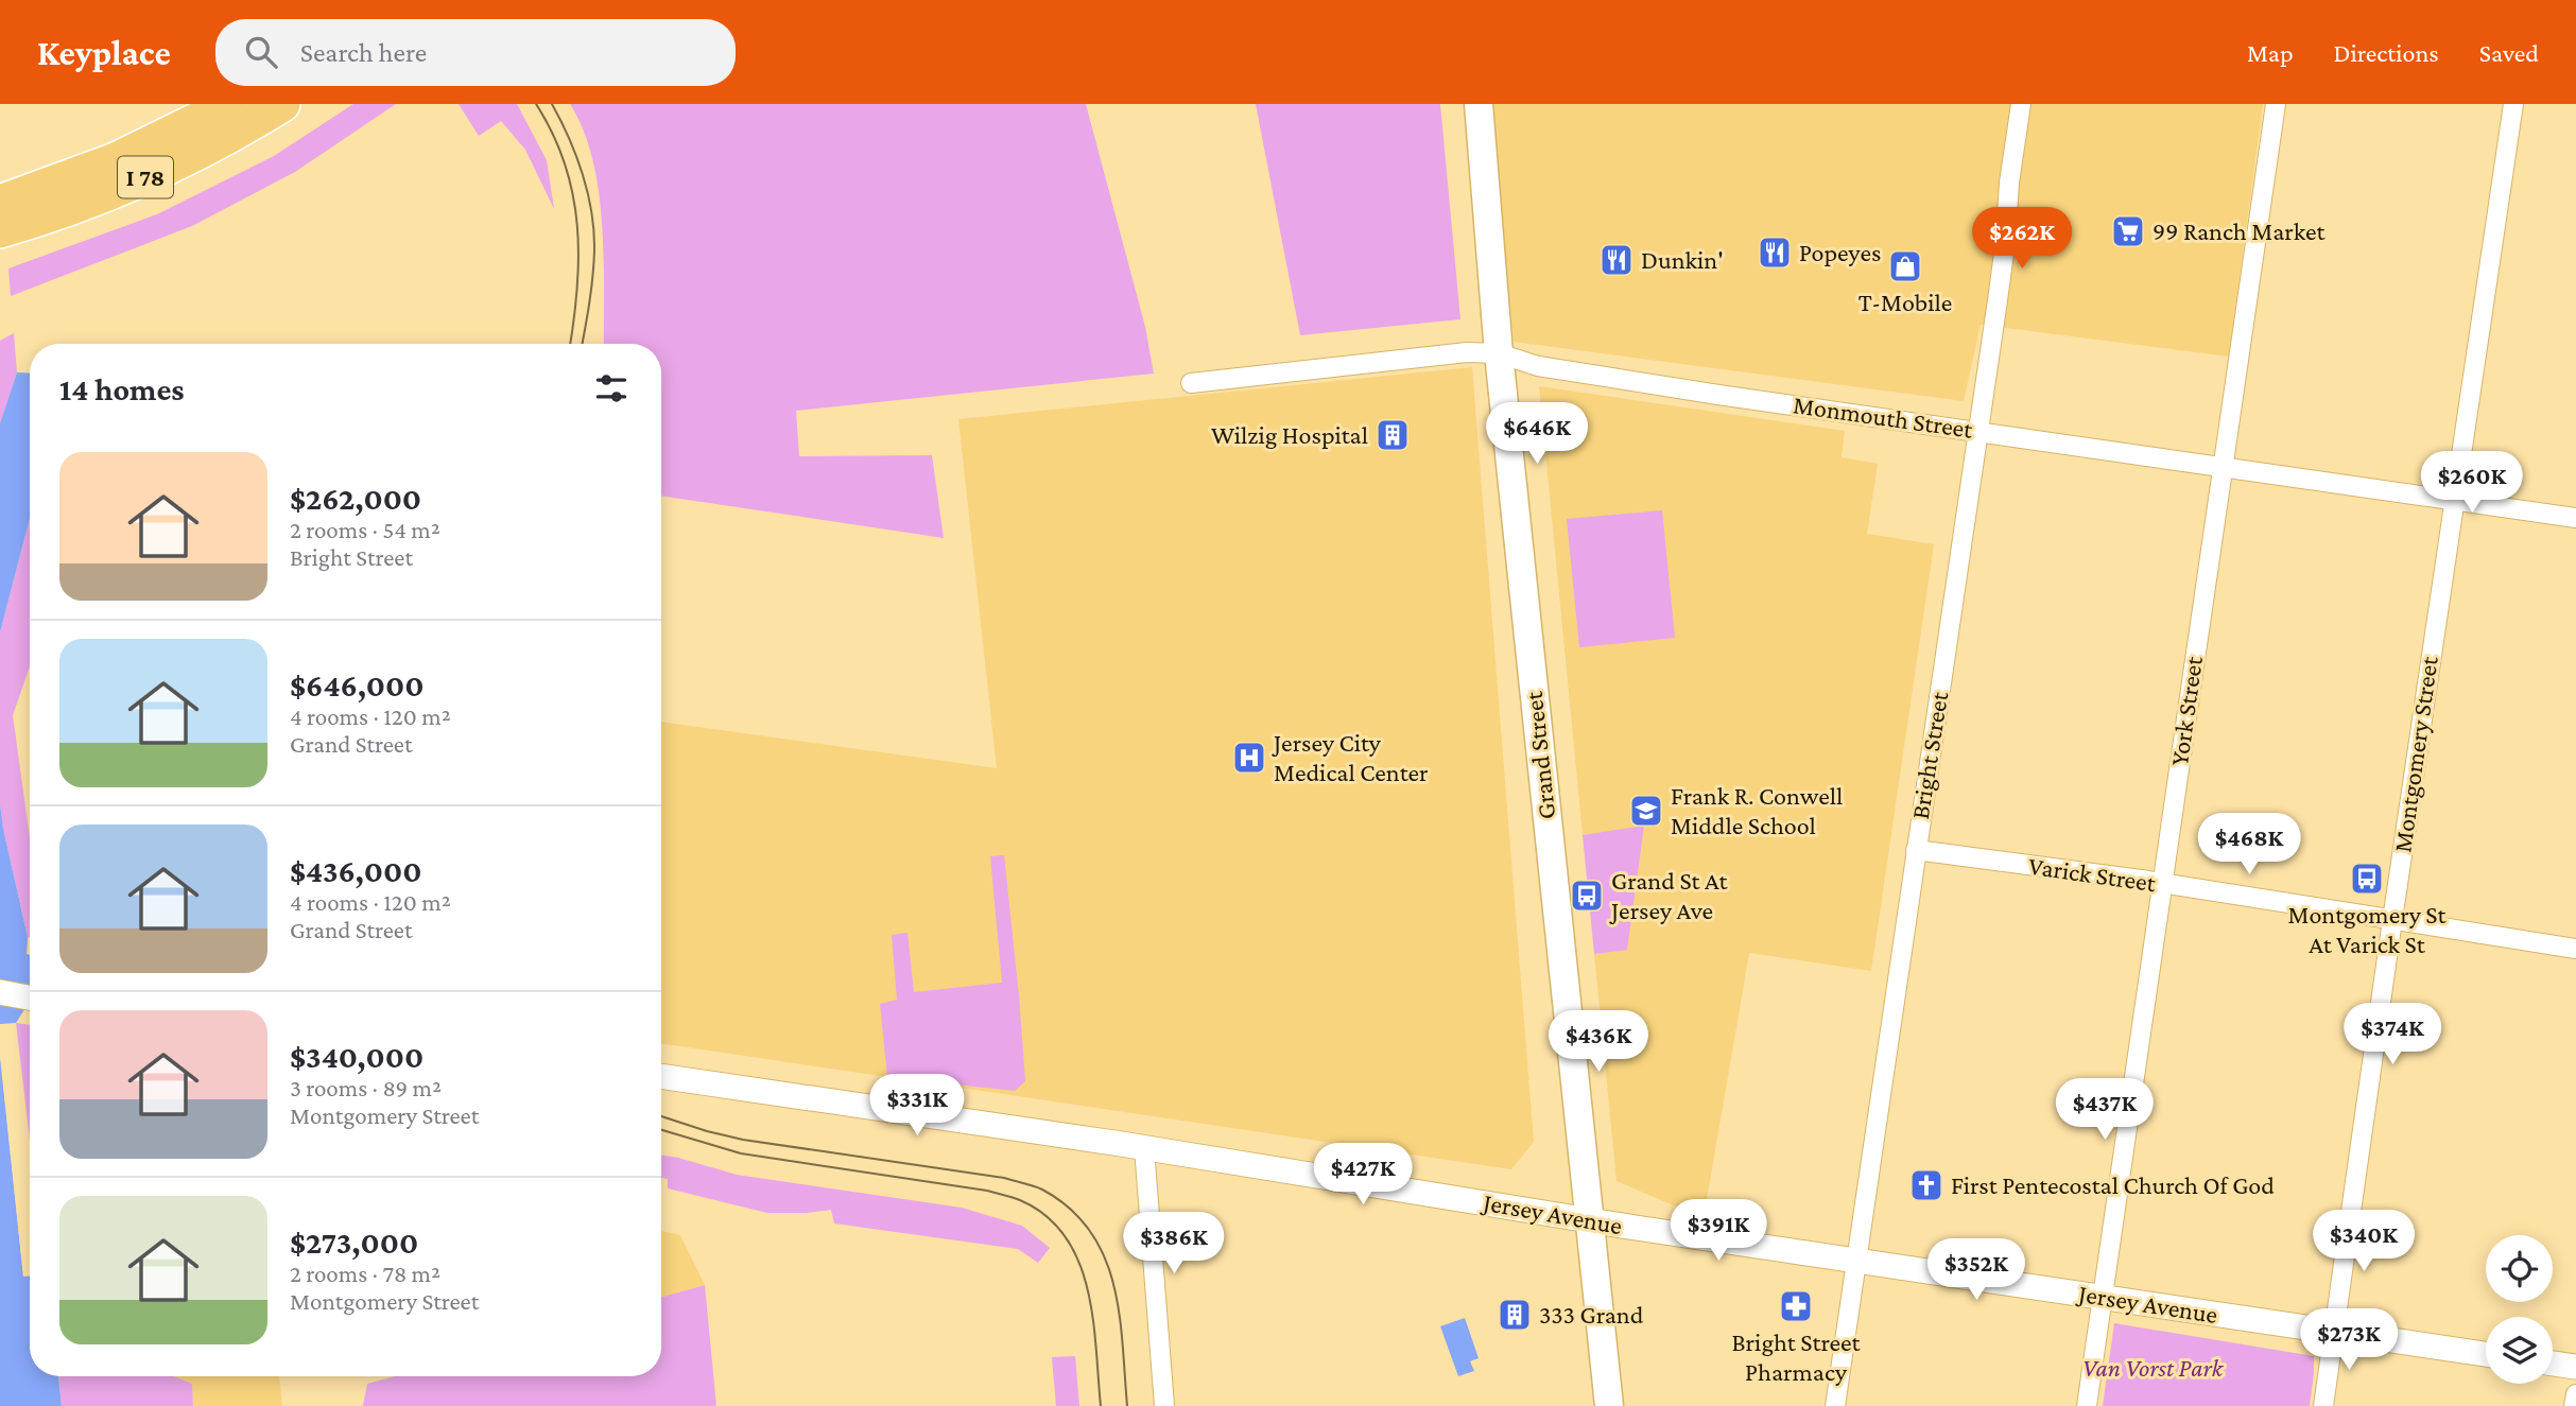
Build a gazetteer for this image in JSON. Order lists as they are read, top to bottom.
{
  "streets": {
    "highway": ["I 78"],
    "main road": ["Grand Street"],
    "street": [
      "Monmouth Street",
      "York Street",
      "Montgomery Street",
      "Bright Street",
      "Varick Street",
      "Jersey Avenue"
    ]
  },
  "crossings": [
    ["Monmouth Street", "York Street"],
    ["Monmouth Street", "Montgomery Street"],
    ["Monmouth Street", "Grand Street"],
    ["Monmouth Street", "Bright Street"],
    ["York Street", "Varick Street"],
    ["York Street", "Jersey Avenue"],
    ["Montgomery Street", "Varick Street"],
    ["Montgomery Street", "Jersey Avenue"],
    ["Grand Street", "Jersey Avenue"],
    ["Bright Street", "Varick Street"],
    ["Bright Street", "Jersey Avenue"]
  ],
  "parks": ["Van Vorst Park"],
  "places": {
    "supermarket": ["99 Ranch Market"],
    "restaurant": ["Popeyes", "Dunkin'"],
    "shop": ["T-Mobile"],
    "building": ["Wilzig Hospital", "333 Grand"],
    "hospital": ["Jersey City Medical Center"],
    "school or university": ["Frank R. Conwell Middle School"],
    "bus stop": ["Montgomery St At Varick St", "Grand St At Jersey Ave"],
    "church": ["First Pentecostal Church Of God"],
    "pharmacy": ["Bright Street Pharmacy"]
  },
  "page": {
    "header": "Keyplace",
    "search": "Search here",
    "nav": ["Map", "Directions", "Saved"],
    "price": [
      "$262K",
      "$646K",
      "$260K",
      "$468K",
      "$374K",
      "$436K",
      "$331K",
      "$437K",
      "$427K",
      "$391K",
      "$340K",
      "$386K",
      "$352K",
      "$273K"
    ],
    "heading": "14 homes",
    "list": [
      {
        "name": "$262,000",
        "note": "2 rooms · 54 m² · Bright Street"
      },
      {
        "name": "$646,000",
        "note": "4 rooms · 120 m² · Grand Street"
      },
      {
        "name": "$436,000",
        "note": "4 rooms · 120 m² · Grand Street"
      },
      {
        "name": "$340,000",
        "note": "3 rooms · 89 m² · Montgomery Street"
      },
      {
        "name": "$273,000",
        "note": "2 rooms · 78 m² · Montgomery Street"
      }
    ]
  }
}
